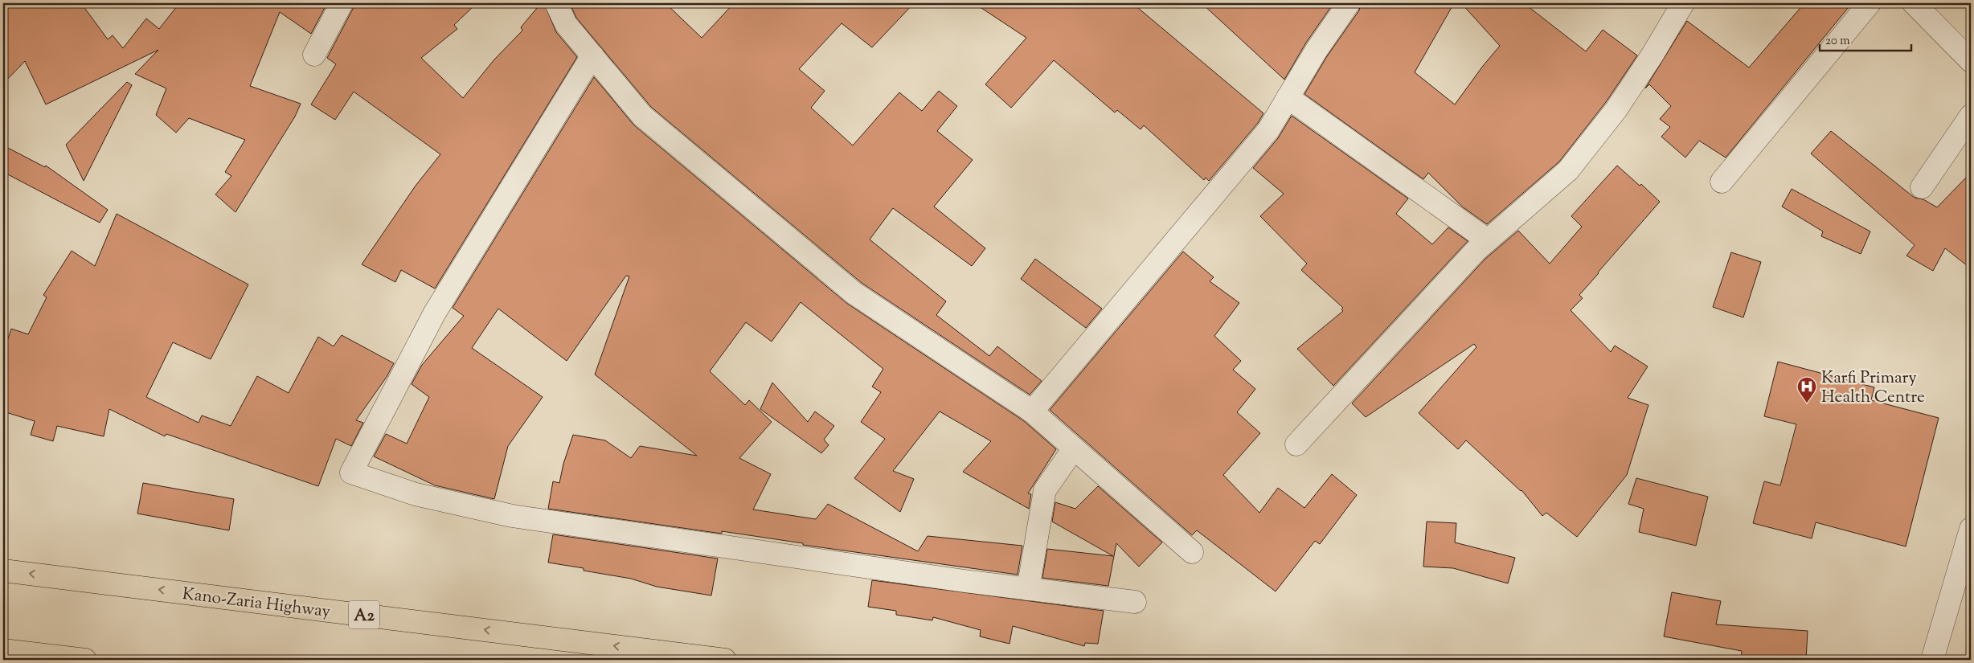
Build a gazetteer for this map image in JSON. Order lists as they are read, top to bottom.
{
  "streets": {
    "highway": ["Kano-Zaria Highway", "A2"]
  },
  "one_way": ["Kano-Zaria Highway"],
  "places": {
    "hospital": ["Karfi Primary Health Centre"]
  },
  "scale_bar": "20 m"
}
